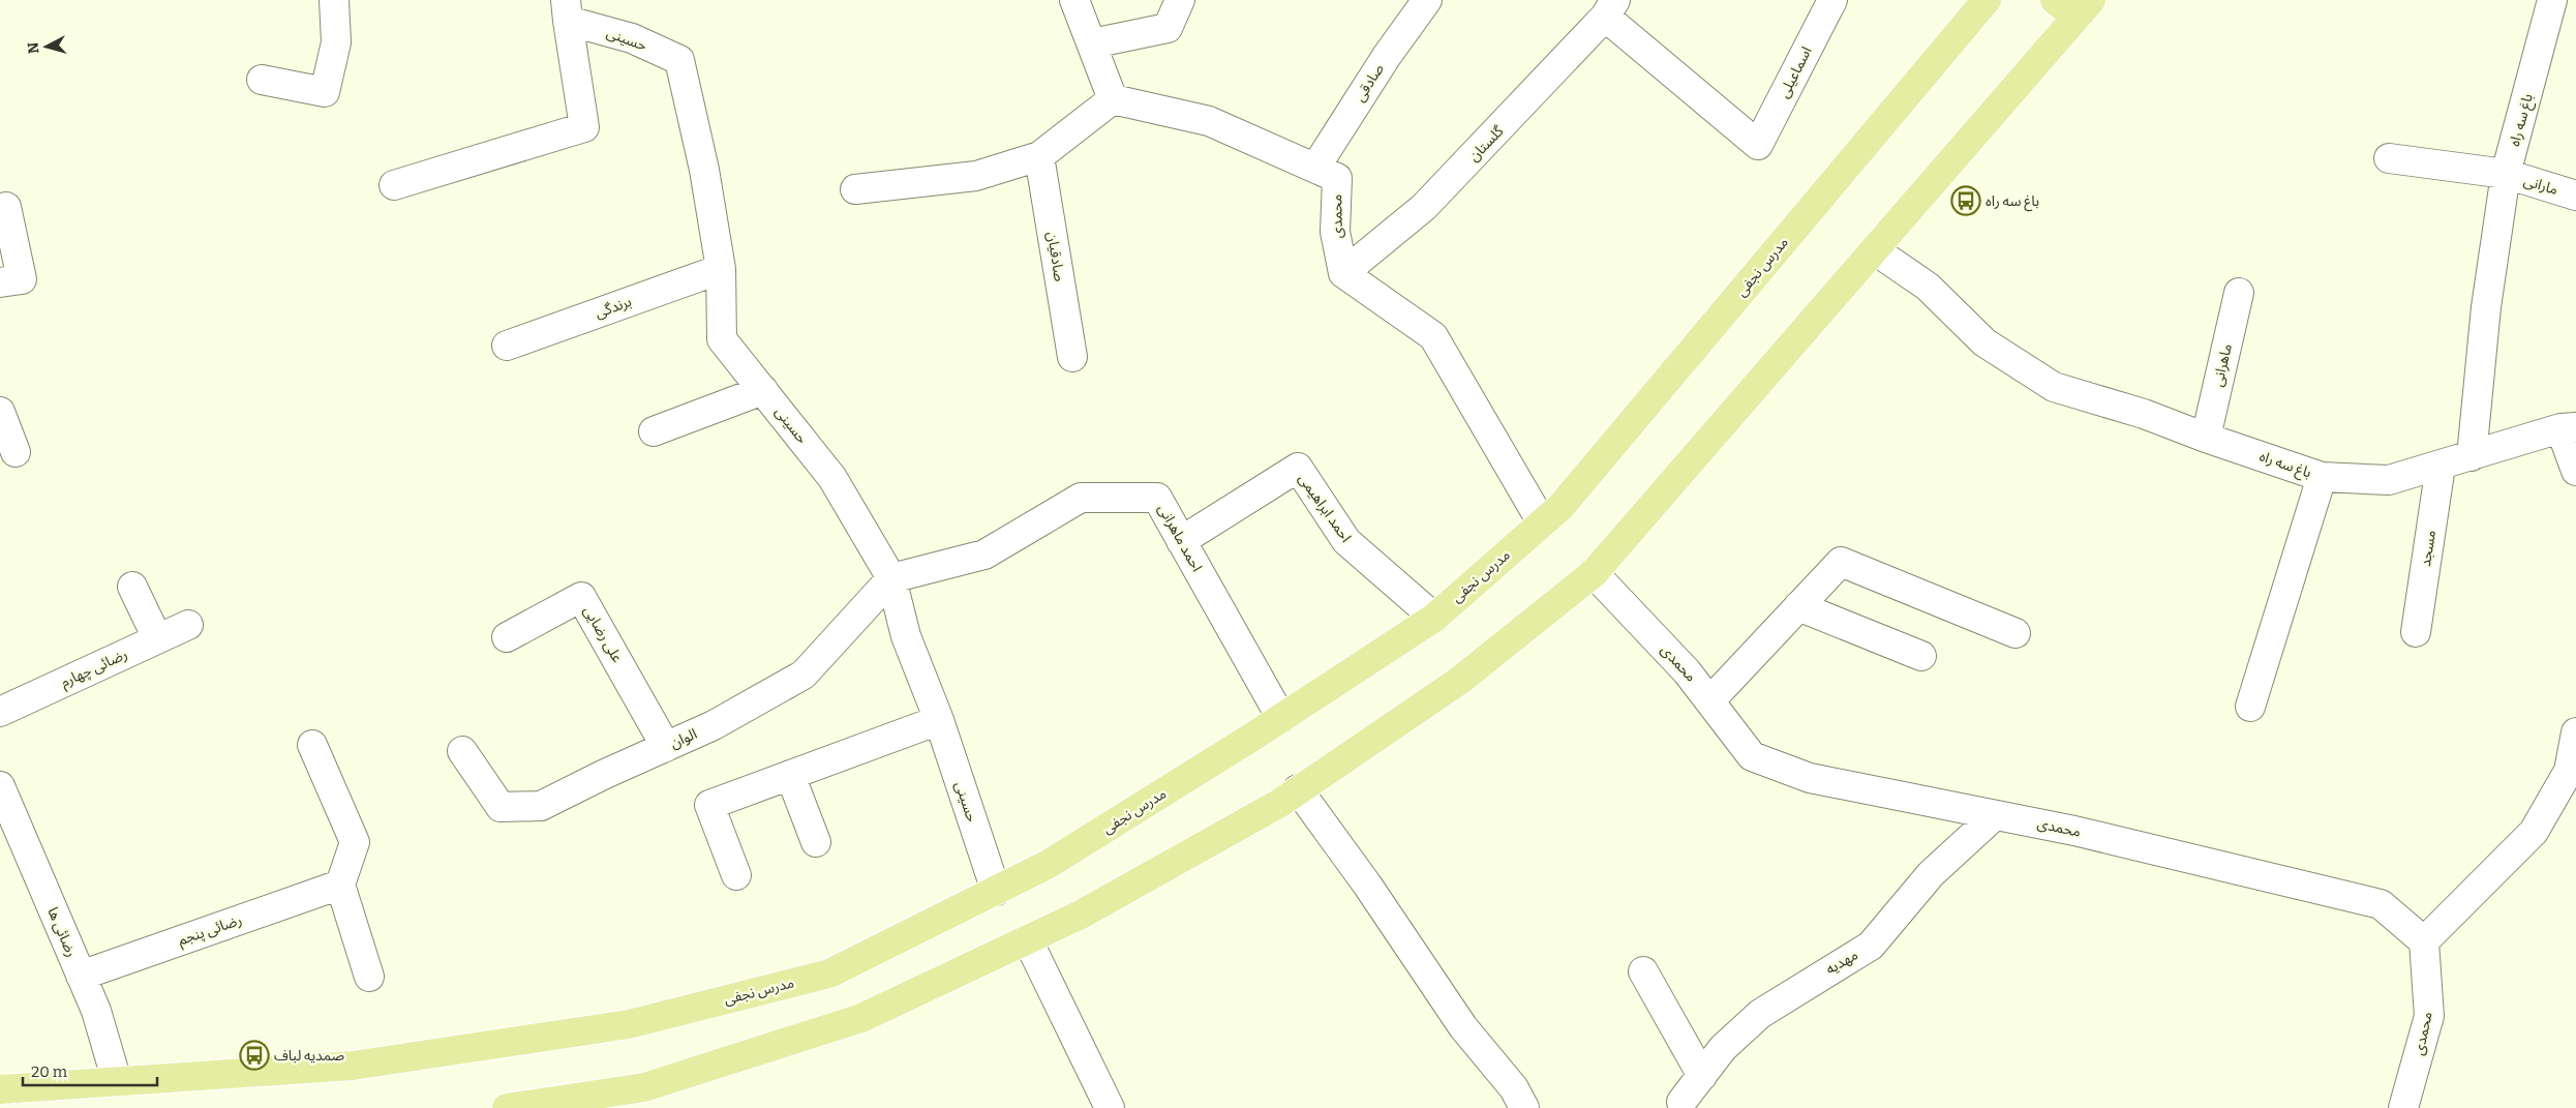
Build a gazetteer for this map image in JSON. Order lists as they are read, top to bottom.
{
  "streets": {
    "main road": ["مدرس نجفی"],
    "street": [
      "حسینی",
      "اسماعیلی",
      "صادقی",
      "باغ سه راه",
      "گلستان",
      "مارانی",
      "محمدی",
      "صادقیان",
      "برندگی",
      "ماهرانی",
      "احمد ابراهیمی",
      "احمد ماهرانی",
      "مسجد",
      "علی رضایی",
      "رضائی چهارم",
      "الوان",
      "رضائی پنجم",
      "رضائی ها",
      "مهدیه"
    ]
  },
  "crossings": [
    ["حسینی", "مدرس نجفی"],
    ["حسینی", "برندگی"],
    ["حسینی", "احمد ماهرانی"],
    ["حسینی", "الوان"],
    ["اسماعیلی", "گلستان"],
    ["صادقی", "محمدی"],
    ["باغ سه راه", "مارانی"],
    ["باغ سه راه", "ماهرانی"],
    ["باغ سه راه", "مسجد"],
    ["گلستان", "محمدی"],
    ["محمدی", "مهدیه"],
    ["مدرس نجفی", "احمد ابراهیمی"],
    ["مدرس نجفی", "احمد ماهرانی"],
    ["مدرس نجفی", "رضائی ها"],
    ["احمد ابراهیمی", "احمد ماهرانی"],
    ["احمد ماهرانی", "الوان"],
    ["علی رضایی", "الوان"],
    ["رضائی پنجم", "رضائی ها"]
  ],
  "places": {
    "bus stop": ["باغ سه راه", "صمدیه لباف"]
  },
  "scale_bar": "20 m",
  "north": "left"
}
